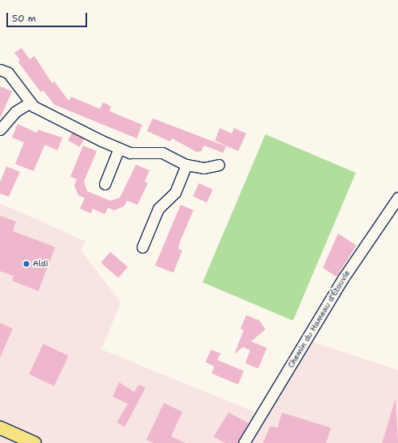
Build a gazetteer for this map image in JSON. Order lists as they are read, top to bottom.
{
  "streets": {
    "street": ["Chemin du Hameau d'Étouvie"]
  },
  "places": ["Aldi"],
  "scale_bar": "50 m"
}
